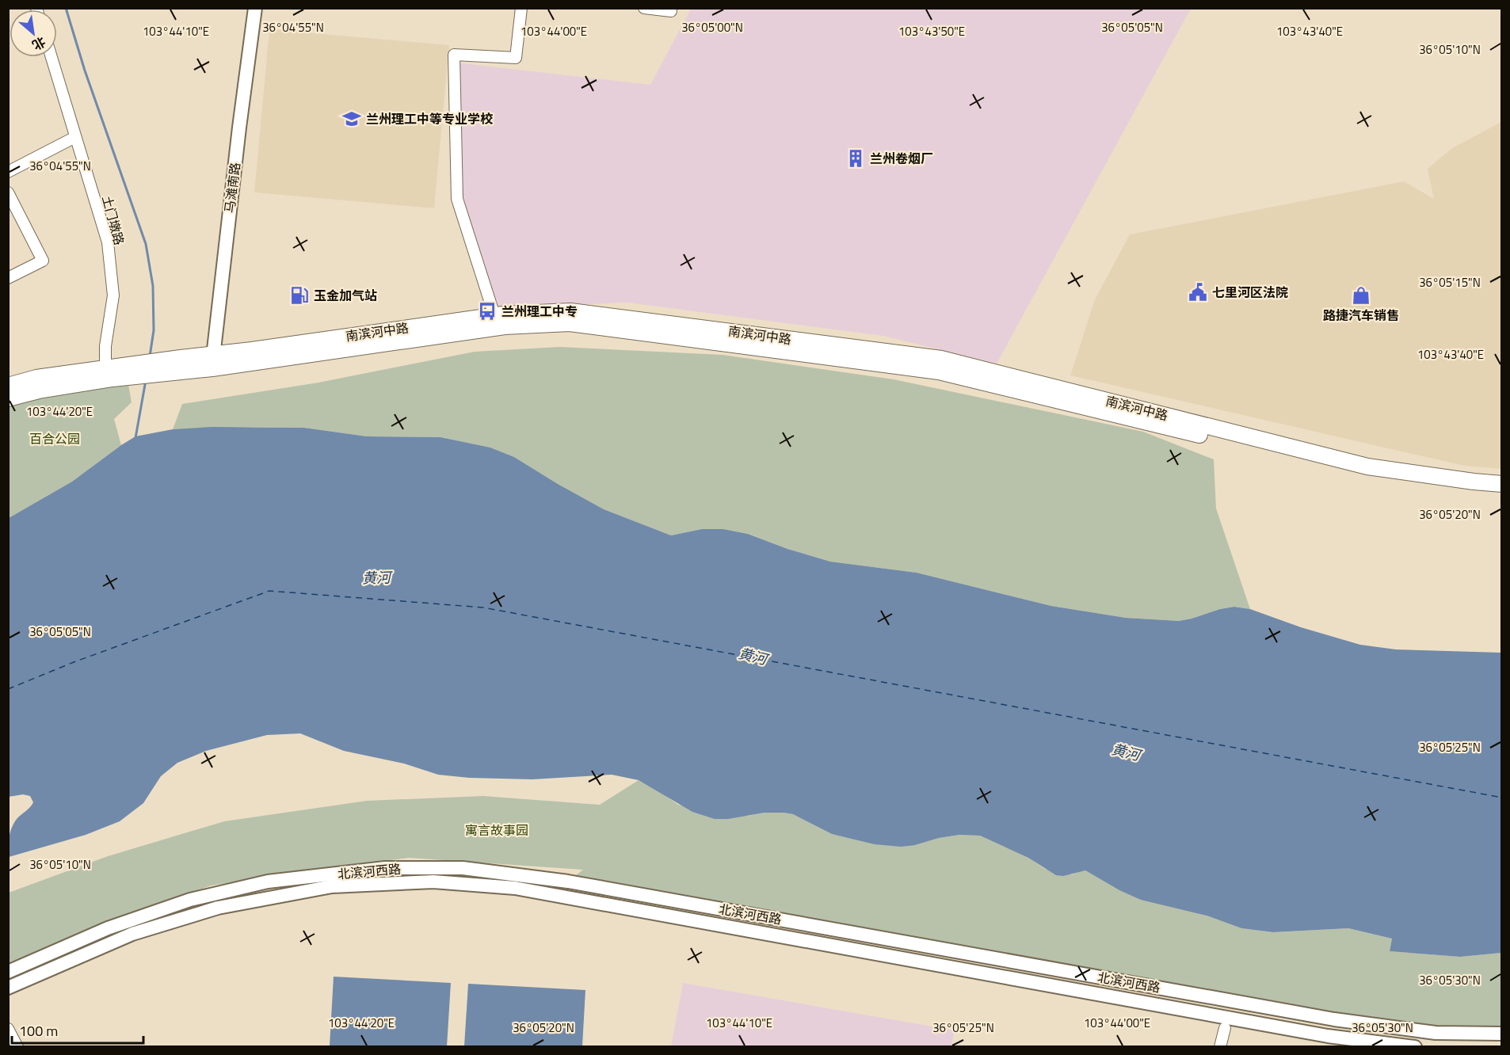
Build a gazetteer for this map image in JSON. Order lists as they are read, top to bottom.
{
  "streets": {
    "highway": ["南滨河中路"],
    "main road": ["马滩南路", "北滨河西路"],
    "street": ["土门墩路"]
  },
  "crossings": [
    ["马滩南路", "南滨河中路"],
    ["土门墩路", "南滨河中路"]
  ],
  "water": ["黄河"],
  "parks": ["百合公园", "寓言故事园"],
  "places": {
    "school or university": ["兰州理工中等专业学校"],
    "building": ["兰州卷烟厂"],
    "public building": ["七里河区法院"],
    "fuel station": ["玉金加气站"],
    "shop": ["路捷汽车销售"],
    "bus stop": ["兰州理工中专"]
  },
  "scale_bar": "100 m",
  "north": "bottom right",
  "coordinates": [
    "36°05'00\"N",
    "36°05'05\"N",
    "36°04'55\"N",
    "103°44'10\"E",
    "103°44'00\"E",
    "103°43'50\"E",
    "103°43'40\"E",
    "36°05'10\"N",
    "36°05'15\"N",
    "103°44'20\"E",
    "36°05'20\"N",
    "36°05'25\"N",
    "36°05'30\"N"
  ]
}
